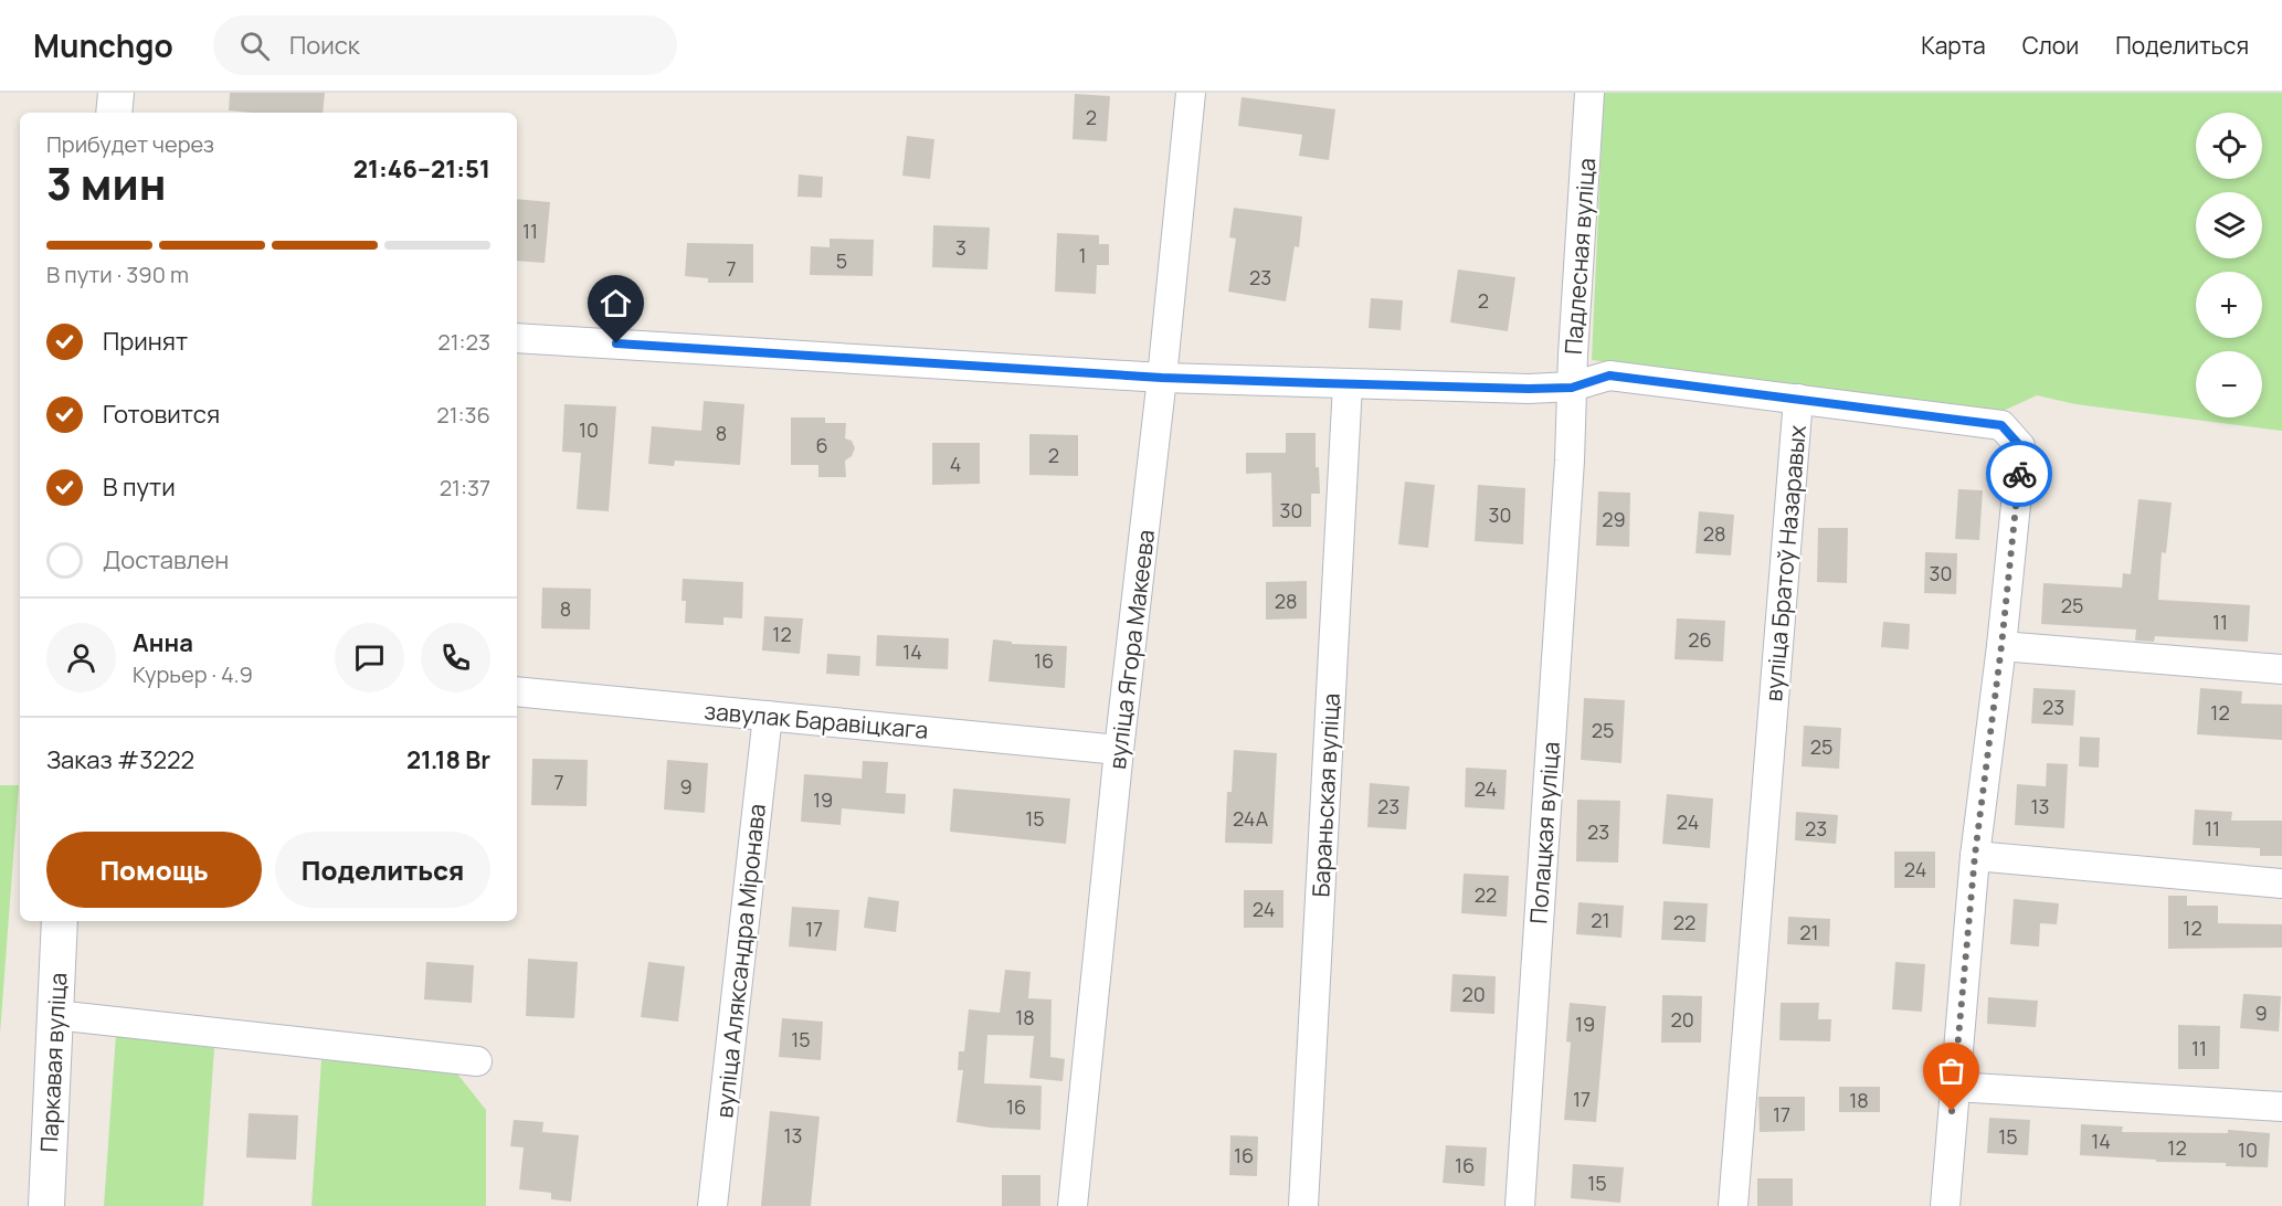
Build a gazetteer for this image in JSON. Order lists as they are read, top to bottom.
{
  "streets": {
    "street": [
      "Падлесная вуліца",
      "вуліца Братоў Назаравых",
      "вуліца Ягора Макеева",
      "завулак Баравіцкага",
      "Бараньская вуліца",
      "Полацкая вуліца",
      "вуліца Аляксандра Міронава",
      "Паркавая вуліца"
    ]
  },
  "crossings": [
    ["Падлесная вуліца", "вуліца Братоў Назаравых"],
    ["Падлесная вуліца", "Полацкая вуліца"],
    ["вуліца Братоў Назаравых", "вуліца Ягора Макеева"],
    ["вуліца Братоў Назаравых", "Бараньская вуліца"],
    ["вуліца Ягора Макеева", "завулак Баравіцкага"],
    ["завулак Баравіцкага", "вуліца Аляксандра Міронава"]
  ],
  "house_numbers": [
    "2",
    "11",
    "3",
    "1",
    "5",
    "7",
    "23",
    "2",
    "10",
    "8",
    "6",
    "2",
    "4",
    "30",
    "30",
    "29",
    "28",
    "30",
    "28",
    "25",
    "8",
    "11",
    "12",
    "26",
    "14",
    "16",
    "23",
    "12",
    "25",
    "25",
    "7",
    "9",
    "24",
    "19",
    "23",
    "13",
    "15",
    "24А",
    "24",
    "23",
    "11",
    "23",
    "24",
    "22",
    "24",
    "21",
    "22",
    "12",
    "17",
    "21",
    "20",
    "9",
    "18",
    "20",
    "19",
    "15",
    "11",
    "17",
    "18",
    "16",
    "17",
    "13",
    "15",
    "14",
    "12",
    "10",
    "16",
    "16",
    "15"
  ],
  "page": {
    "header": "Munchgo",
    "search": "Поиск",
    "nav": ["Карта", "Слои", "Поделиться"],
    "map_buttons": ["+", "−"],
    "heading": ["3 мин", "Прибудет через", "21:46–21:51"],
    "panel": [
      "Анна",
      "Курьер · 4.9",
      "Заказ #3222",
      "21.18 Br"
    ],
    "bar": "В пути · 390 m",
    "list": [
      ["Принят", "21:23"],
      ["Готовится", "21:36"],
      ["В пути", "21:37"],
      "Доставлен"
    ],
    "buttons": ["Помощь", "Поделиться"]
  }
}
